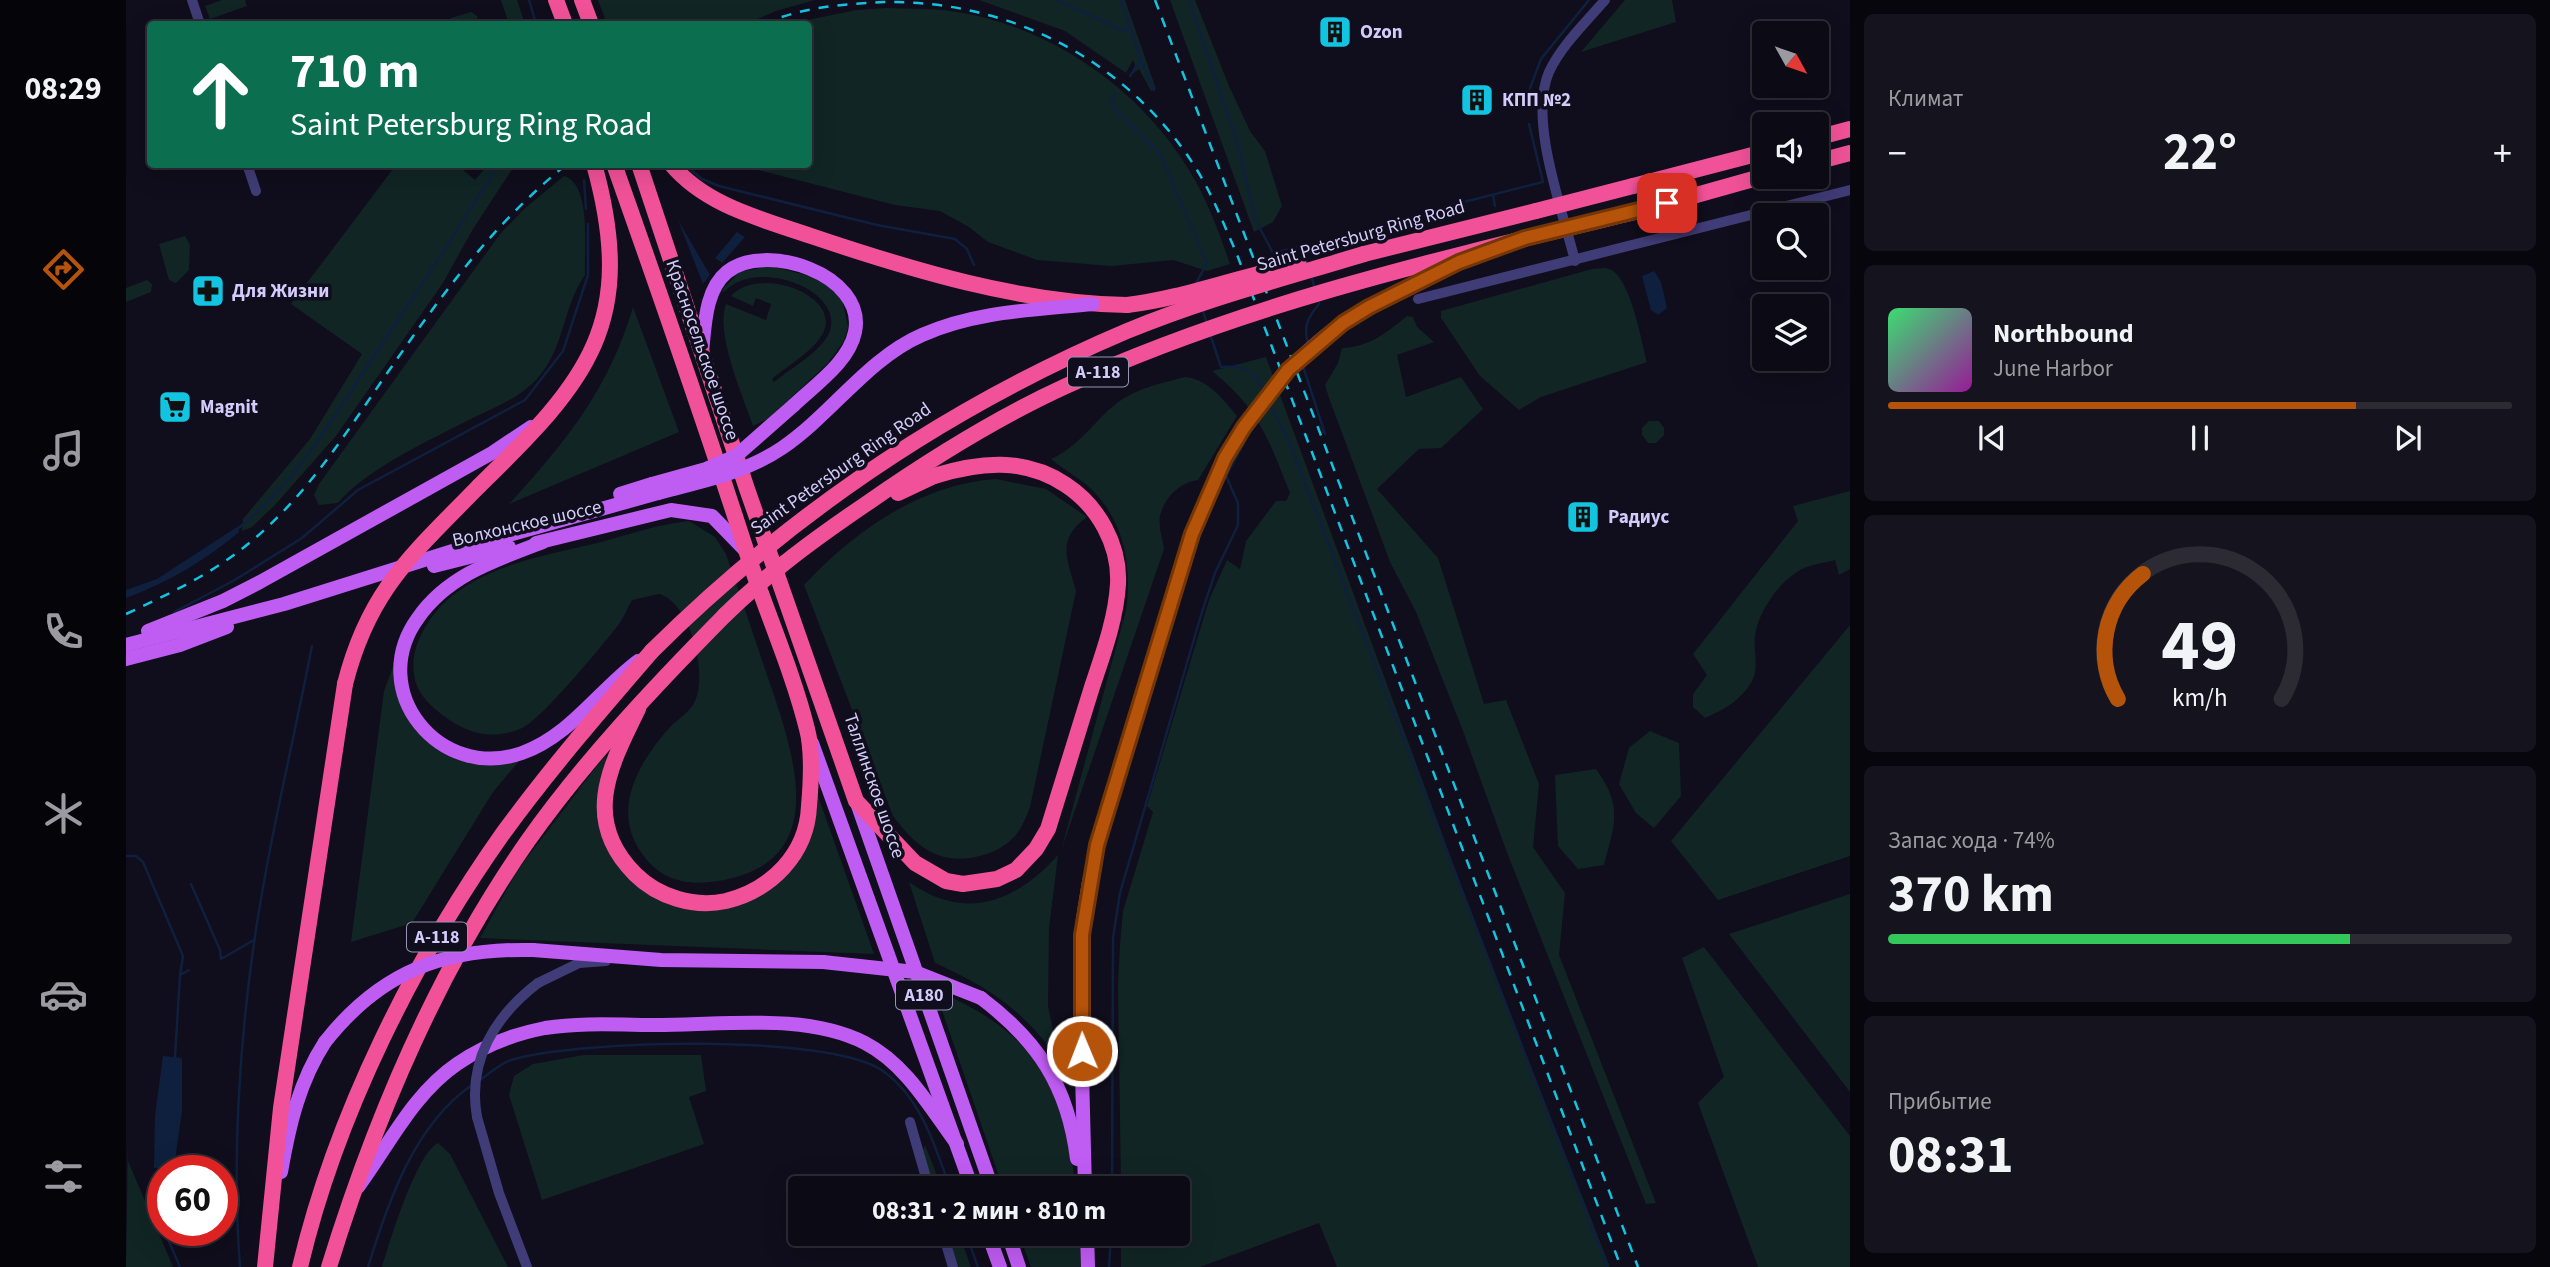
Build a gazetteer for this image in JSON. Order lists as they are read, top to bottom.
{
  "streets": {
    "highway": [
      "Saint Petersburg Ring Road",
      "Красносельское шоссе",
      "А-118",
      "Таллинское шоссе"
    ],
    "main road": ["Волхонское шоссе", "A180"]
  },
  "crossings": [
    ["Красносельское шоссе", "Волхонское шоссе"],
    ["Красносельское шоссе", "Таллинское шоссе"]
  ],
  "places": {
    "building": ["Ozon", "КПП №2", "Радиус"],
    "pharmacy": ["Для Жизни"],
    "supermarket": ["Magnit"]
  },
  "north": "bottom right",
  "page": {
    "tabs": "08:29",
    "tile": [
      "Климат",
      ["Запас хода · 74%", "370 km"],
      ["Прибытие", "08:31"]
    ],
    "turn": ["710 m", "Saint Petersburg Ring Road"],
    "heat": ["−", "22°", "+"],
    "song": ["Northbound", "June Harbor"],
    "limit": "60",
    "trip": "08:31 · 2 мин · 810 m",
    "gauge": ["49", "km/h"]
  }
}
